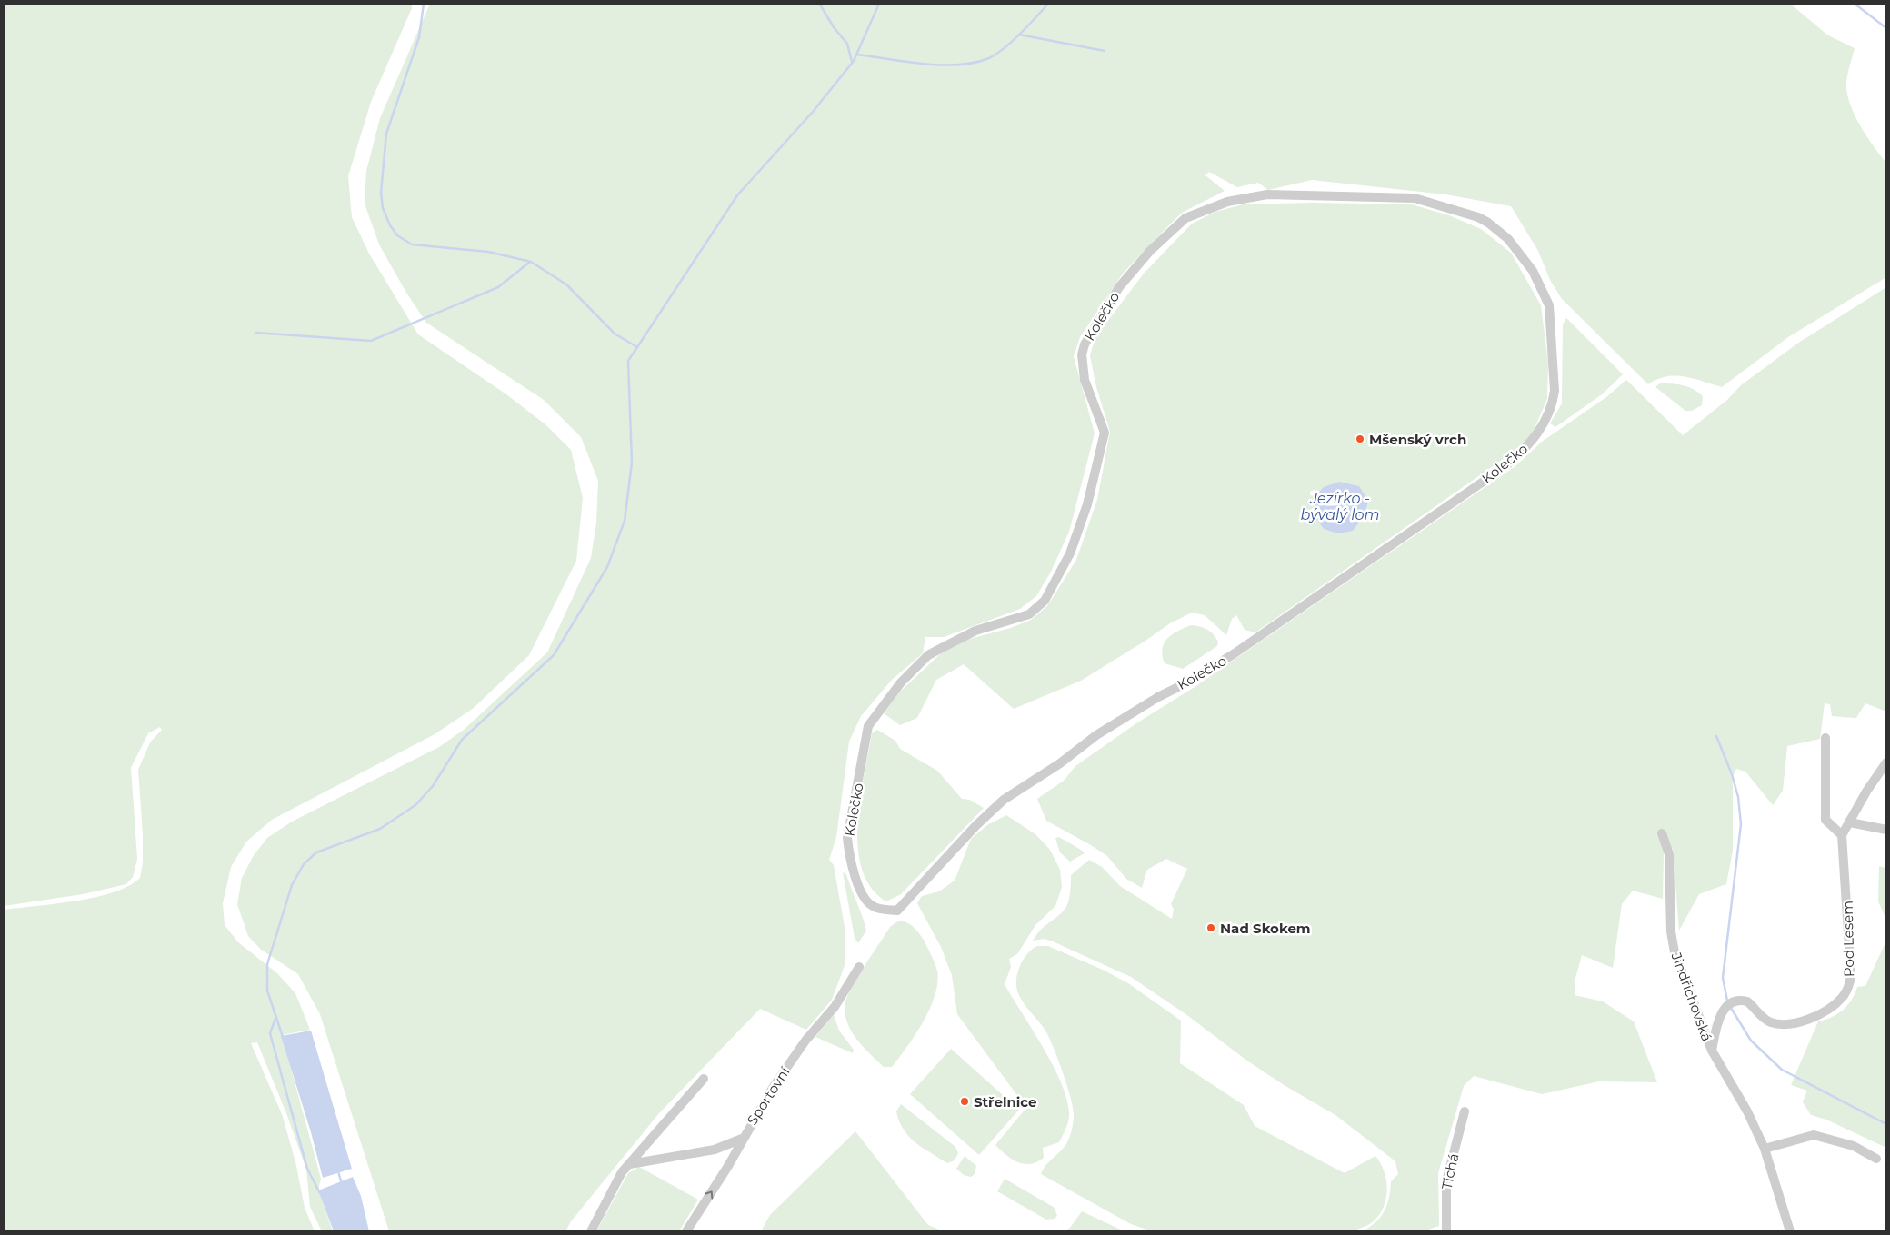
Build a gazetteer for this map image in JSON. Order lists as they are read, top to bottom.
{
  "streets": {
    "street": [
      "Kolečko",
      "Pod Lesem",
      "Jindřichovská",
      "Sportovní",
      "Tichá"
    ]
  },
  "crossings": [
    ["Pod Lesem", "Jindřichovská"]
  ],
  "water": ["Jezírko - bývalý lom"],
  "places": ["Mšenský vrch", "Nad Skokem", "Střelnice"]
}
